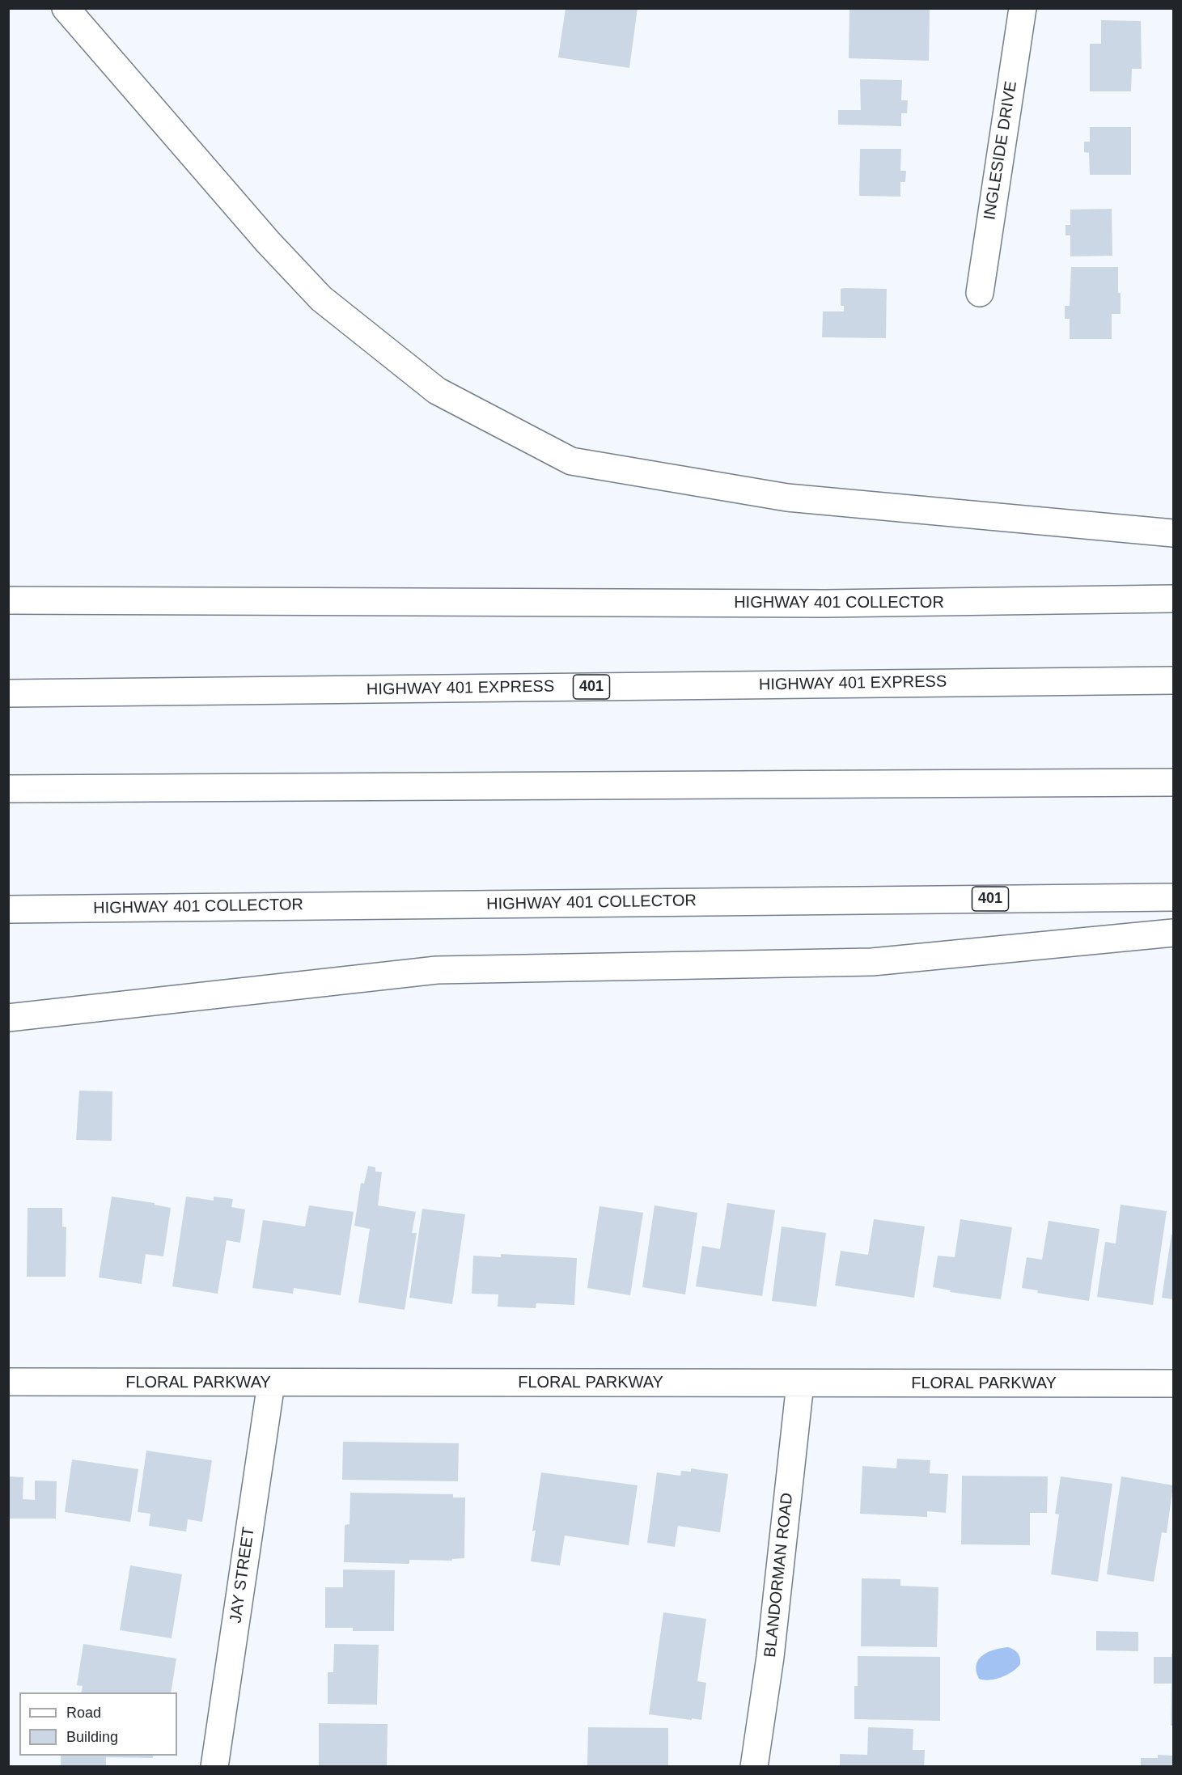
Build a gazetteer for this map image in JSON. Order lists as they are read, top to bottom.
{
  "streets": {
    "main road": [
      "INGLESIDE DRIVE",
      "HIGHWAY 401 COLLECTOR",
      "HIGHWAY 401 EXPRESS",
      "401",
      "FLORAL PARKWAY",
      "JAY STREET",
      "BLANDORMAN ROAD"
    ]
  },
  "crossings": [
    ["FLORAL PARKWAY", "JAY STREET"],
    ["FLORAL PARKWAY", "BLANDORMAN ROAD"]
  ],
  "legend": ["Road", "Building"]
}
